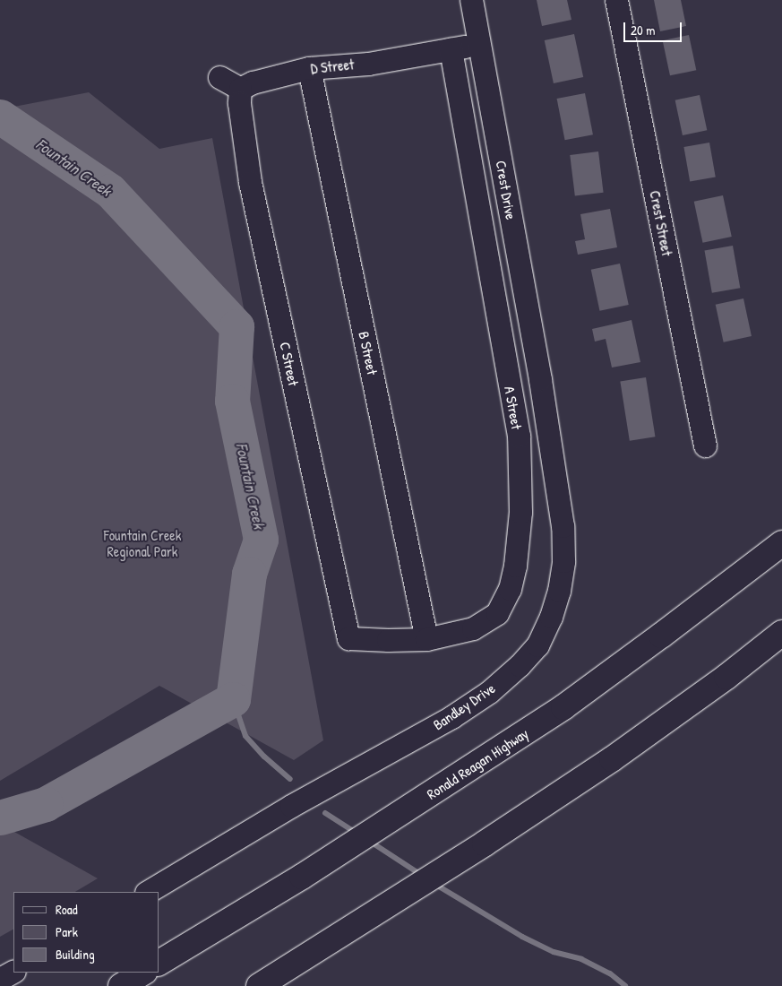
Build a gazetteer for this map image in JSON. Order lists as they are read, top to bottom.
{
  "streets": {
    "highway": ["Ronald Reagan Highway"],
    "street": [
      "D Street",
      "Crest Drive",
      "Crest Street",
      "B Street",
      "C Street",
      "A Street",
      "Bandley Drive"
    ]
  },
  "crossings": [
    ["D Street", "Crest Drive"],
    ["D Street", "B Street"],
    ["D Street", "C Street"],
    ["D Street", "A Street"],
    ["Crest Drive", "Bandley Drive"],
    ["B Street", "A Street"],
    ["C Street", "A Street"]
  ],
  "water": ["Fountain Creek"],
  "parks": ["Fountain Creek Regional Park"],
  "legend": ["Road", "Park", "Building"],
  "scale_bar": "20 m"
}
